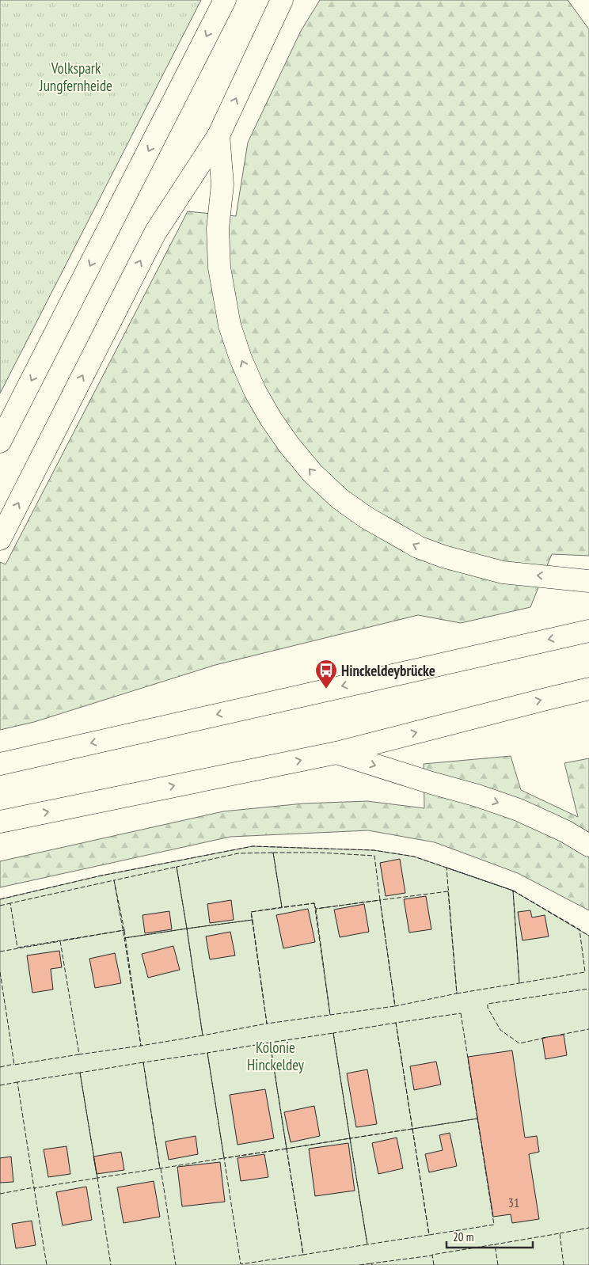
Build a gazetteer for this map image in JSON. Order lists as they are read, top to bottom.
{
  "parks": ["Volkspark Jungfernheide", "Kolonie Hinckeldey"],
  "places": {
    "bus stop": ["Hinckeldeybrücke"]
  },
  "house_numbers": ["31"],
  "scale_bar": "20 m"
}
